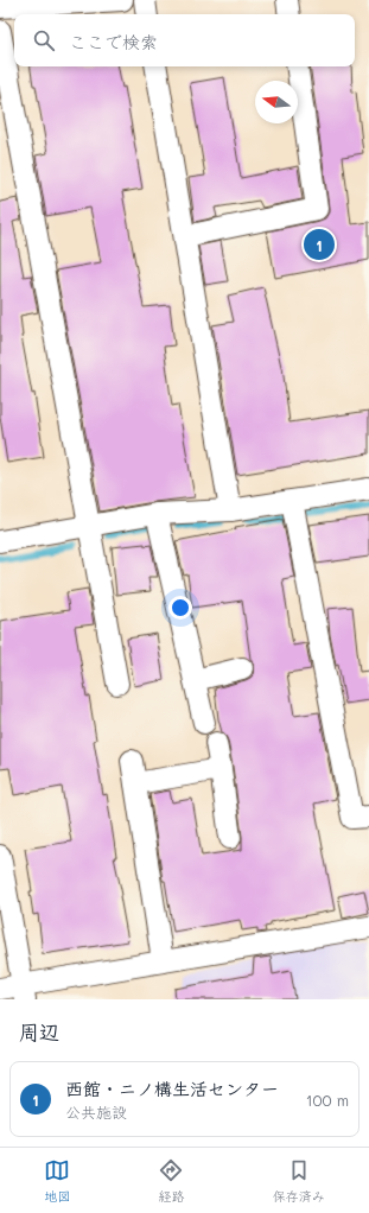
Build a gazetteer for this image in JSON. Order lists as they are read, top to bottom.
{
  "north": "left",
  "page": {
    "search": "ここで検索",
    "pins": "1",
    "heading": "周辺",
    "list": [
      {
        "mark": "1",
        "name": "西館・ニノ構生活センター",
        "note": "公共施設",
        "value": "100 m"
      }
    ],
    "nav": ["地図", "経路", "保存済み"]
  }
}
